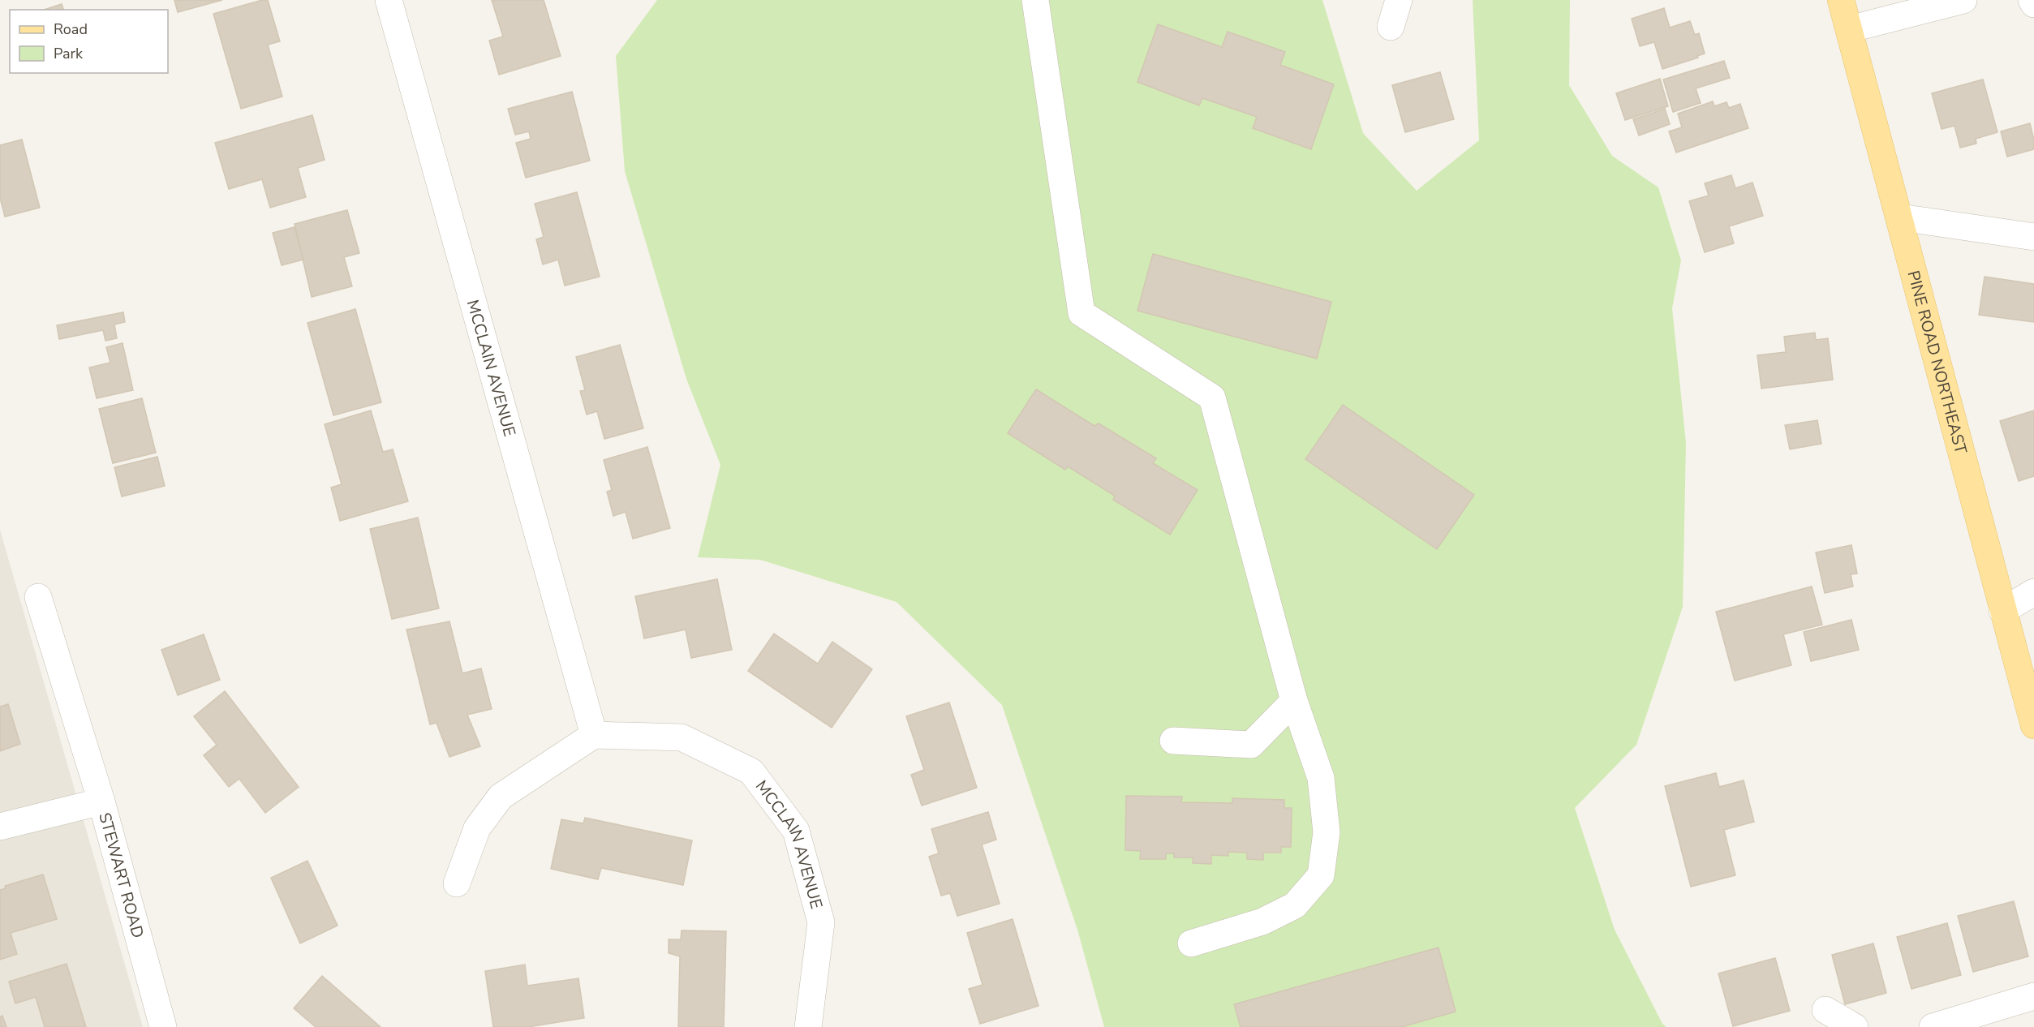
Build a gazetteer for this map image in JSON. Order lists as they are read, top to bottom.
{
  "streets": {
    "main road": ["PINE ROAD NORTHEAST"],
    "street": ["MCCLAIN AVENUE", "STEWART ROAD"]
  },
  "legend": ["Road", "Park"]
}
